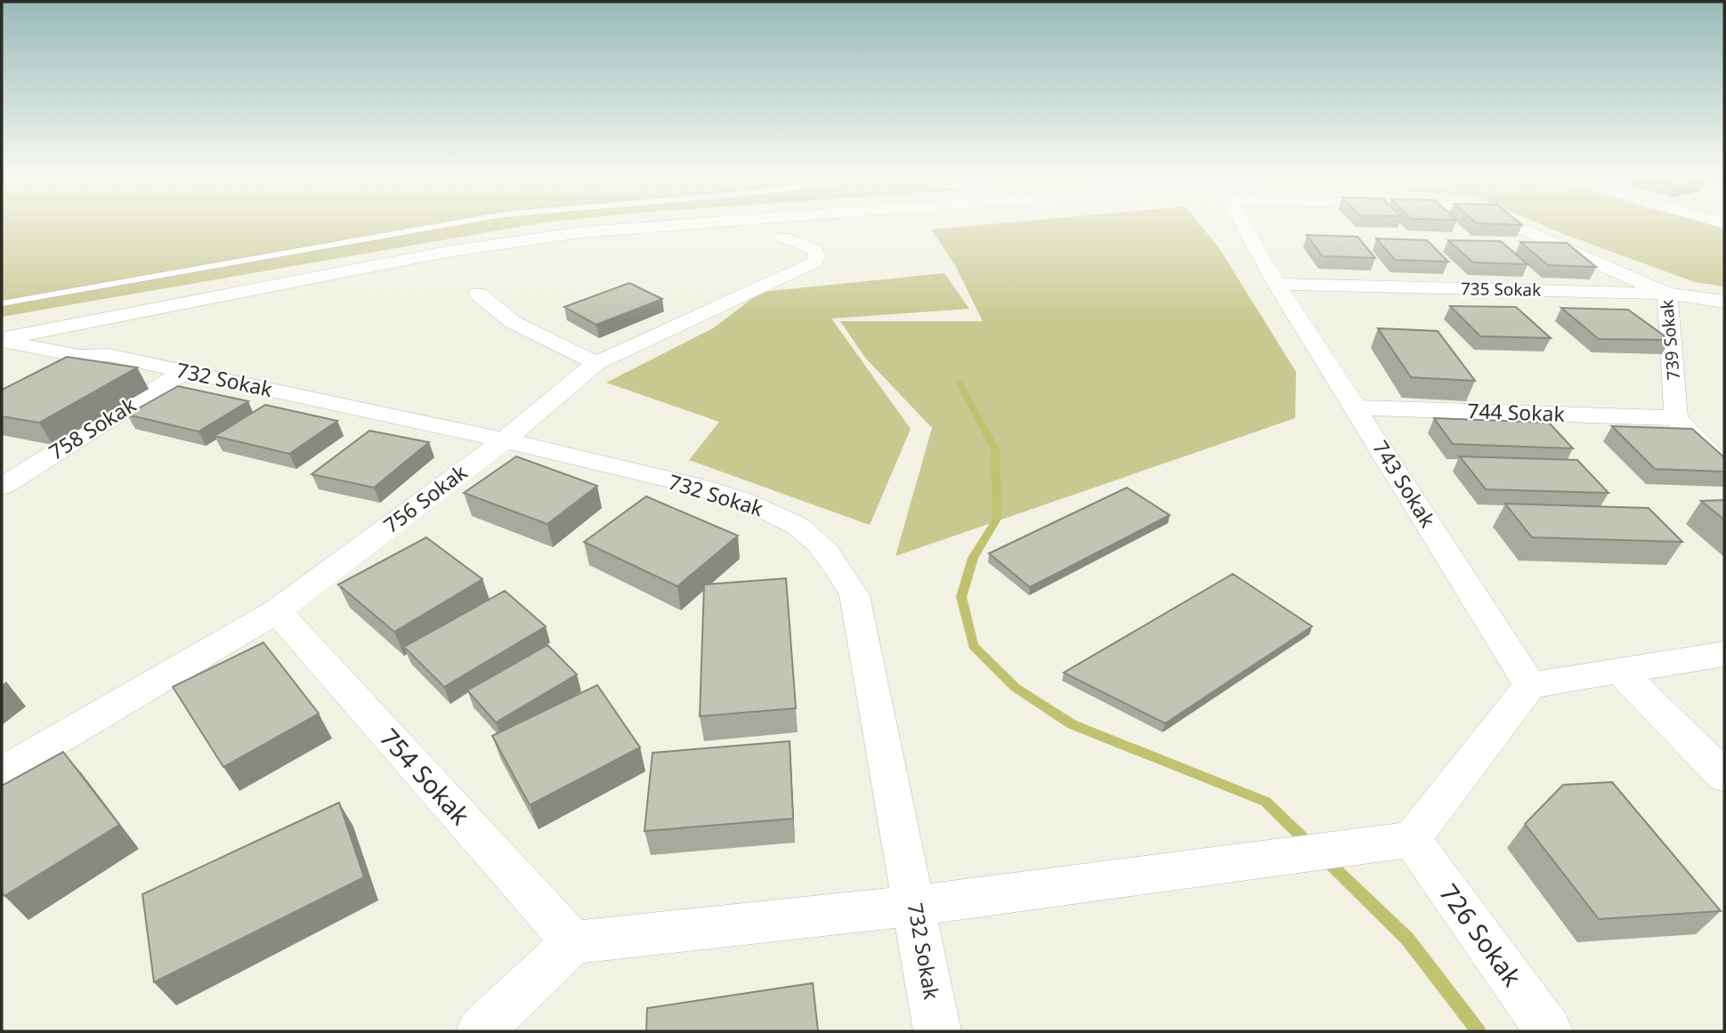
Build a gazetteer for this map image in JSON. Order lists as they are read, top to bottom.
{
  "streets": {
    "street": [
      "735 Sokak",
      "739 Sokak",
      "732 Sokak",
      "744 Sokak",
      "758 Sokak",
      "743 Sokak",
      "756 Sokak",
      "754 Sokak",
      "726 Sokak"
    ]
  },
  "crossings": [
    ["735 Sokak", "739 Sokak"],
    ["735 Sokak", "743 Sokak"],
    ["739 Sokak", "744 Sokak"],
    ["732 Sokak", "758 Sokak"],
    ["732 Sokak", "756 Sokak"],
    ["744 Sokak", "743 Sokak"],
    ["756 Sokak", "754 Sokak"]
  ]
}
